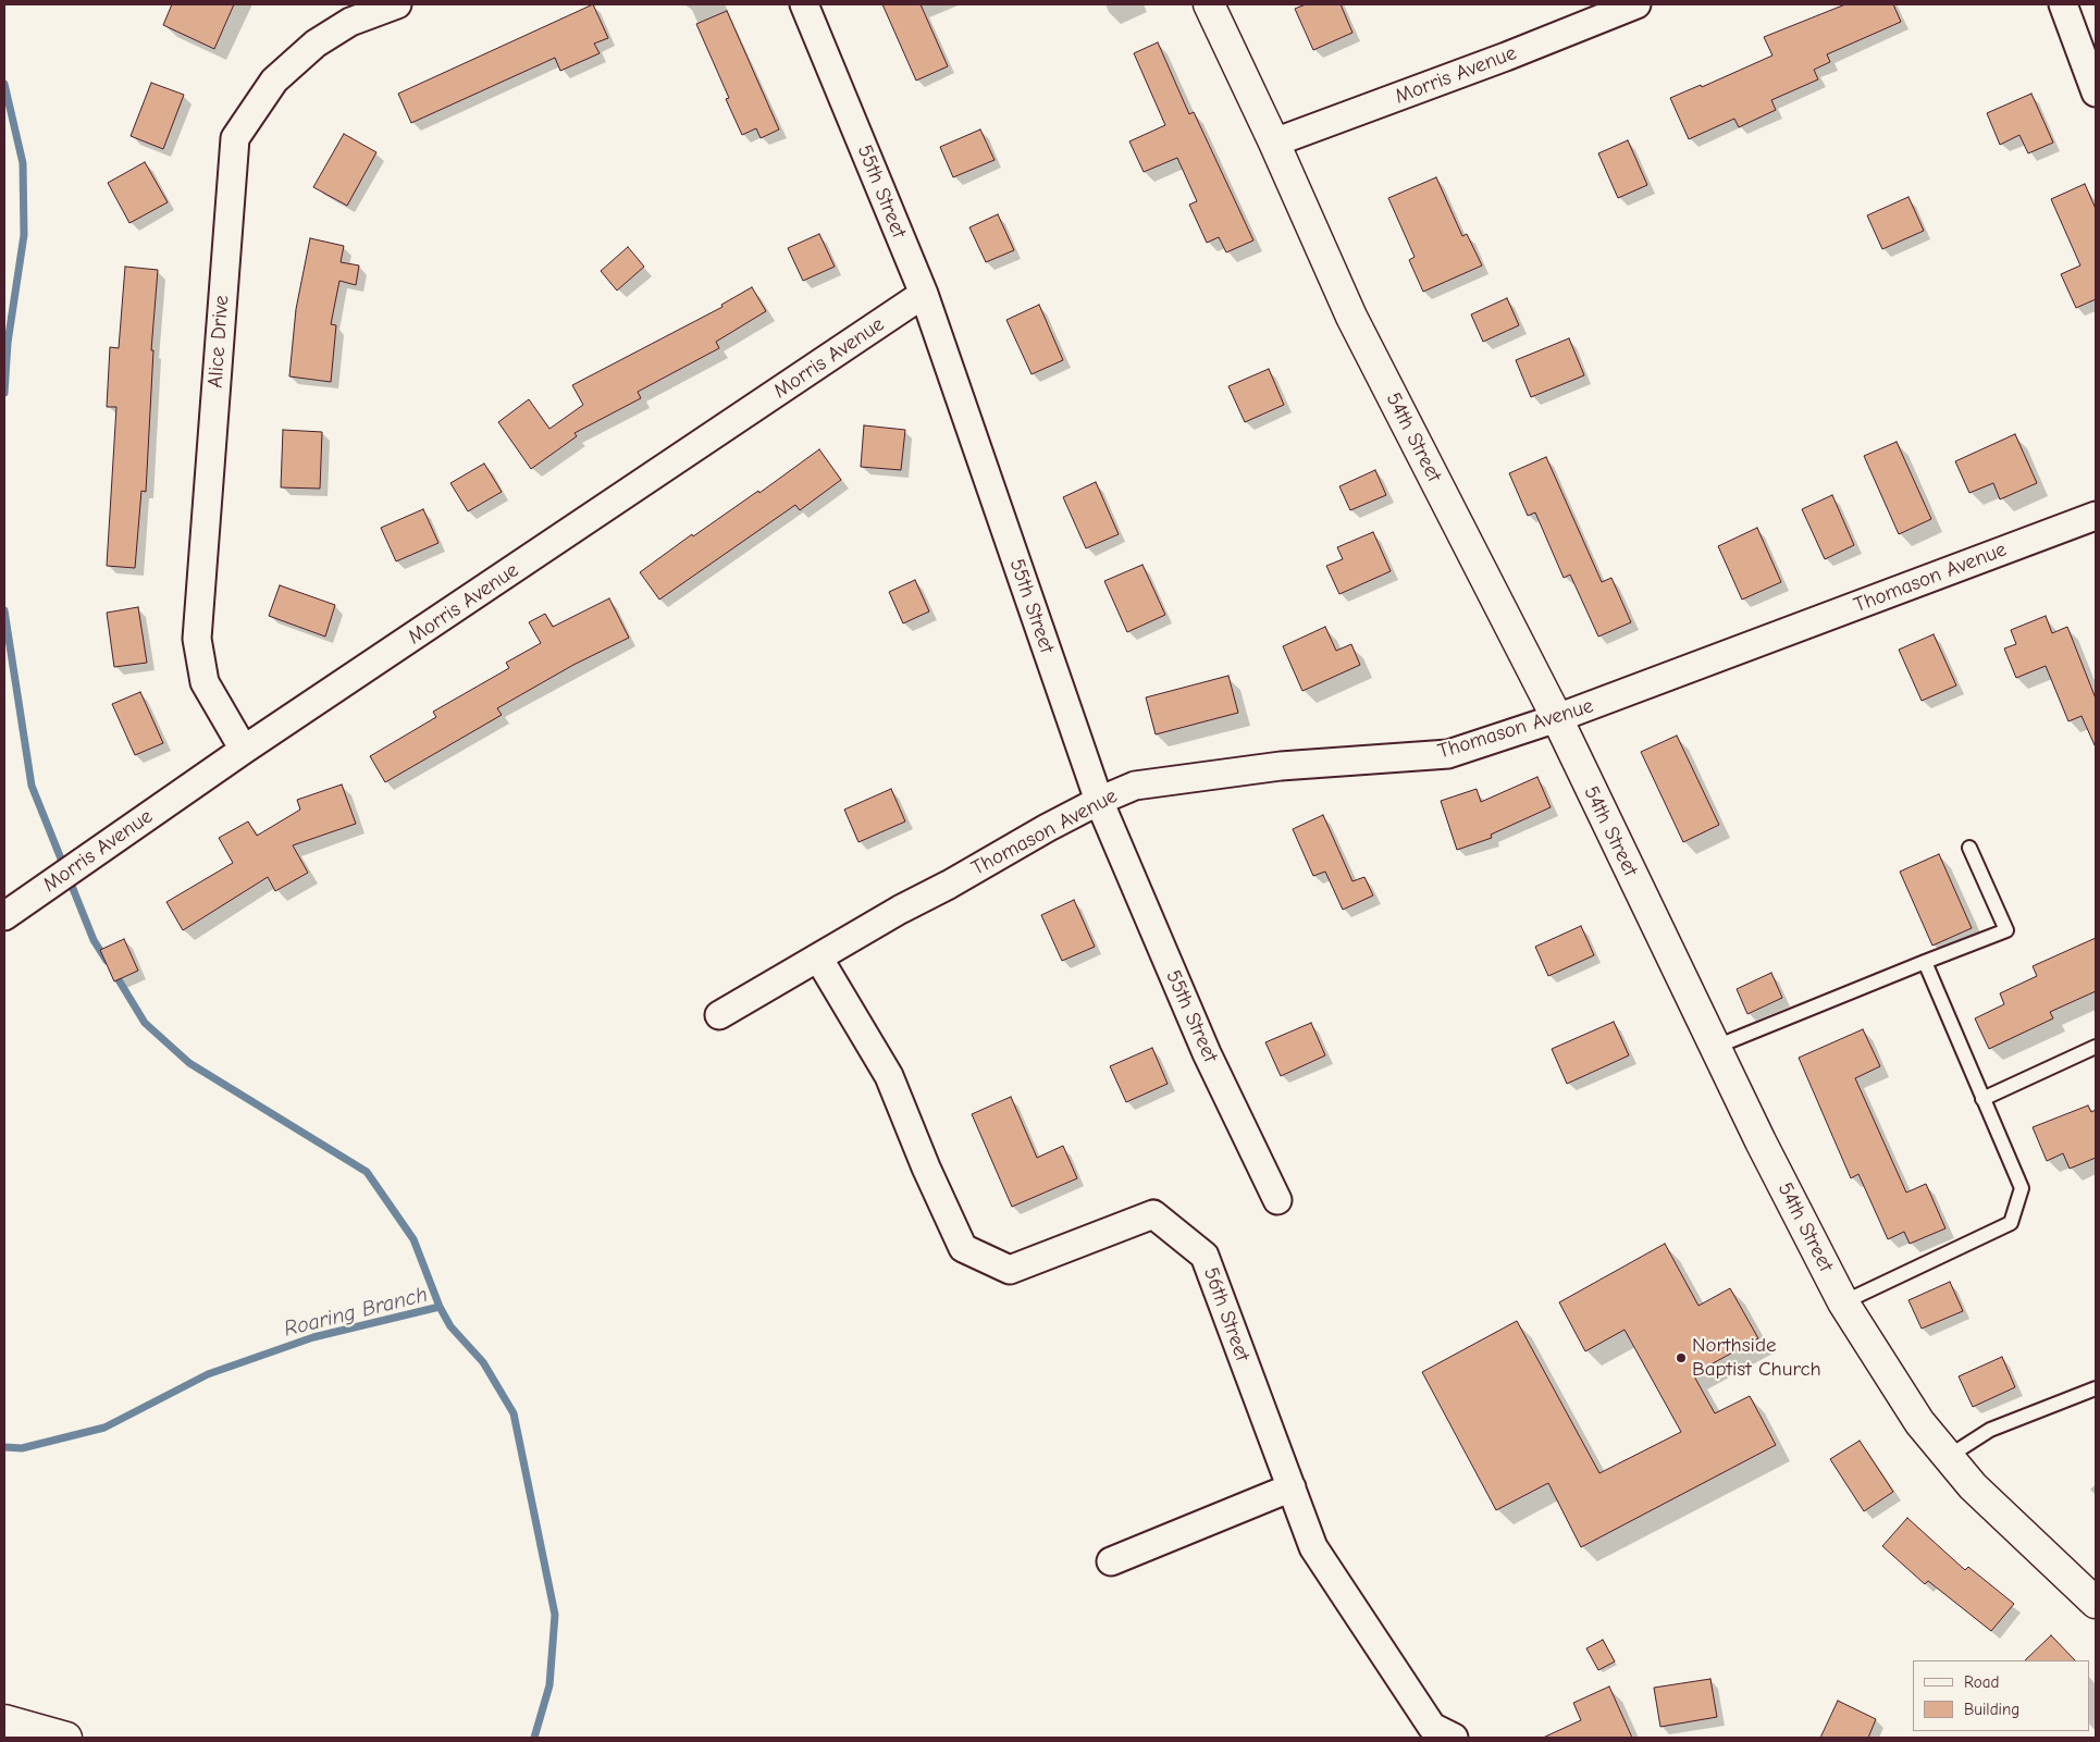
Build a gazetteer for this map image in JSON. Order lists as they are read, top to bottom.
{
  "streets": {
    "main road": ["54th Street"],
    "street": [
      "Morris Avenue",
      "55th Street",
      "Alice Drive",
      "Thomason Avenue",
      "56th Street"
    ]
  },
  "crossings": [
    ["Morris Avenue", "55th Street"],
    ["Morris Avenue", "Alice Drive"],
    ["Morris Avenue", "54th Street"],
    ["55th Street", "Thomason Avenue"],
    ["54th Street", "Thomason Avenue"],
    ["Thomason Avenue", "56th Street"]
  ],
  "water": ["Roaring Branch"],
  "places": ["Northside Baptist Church"],
  "legend": ["Road", "Building"]
}
